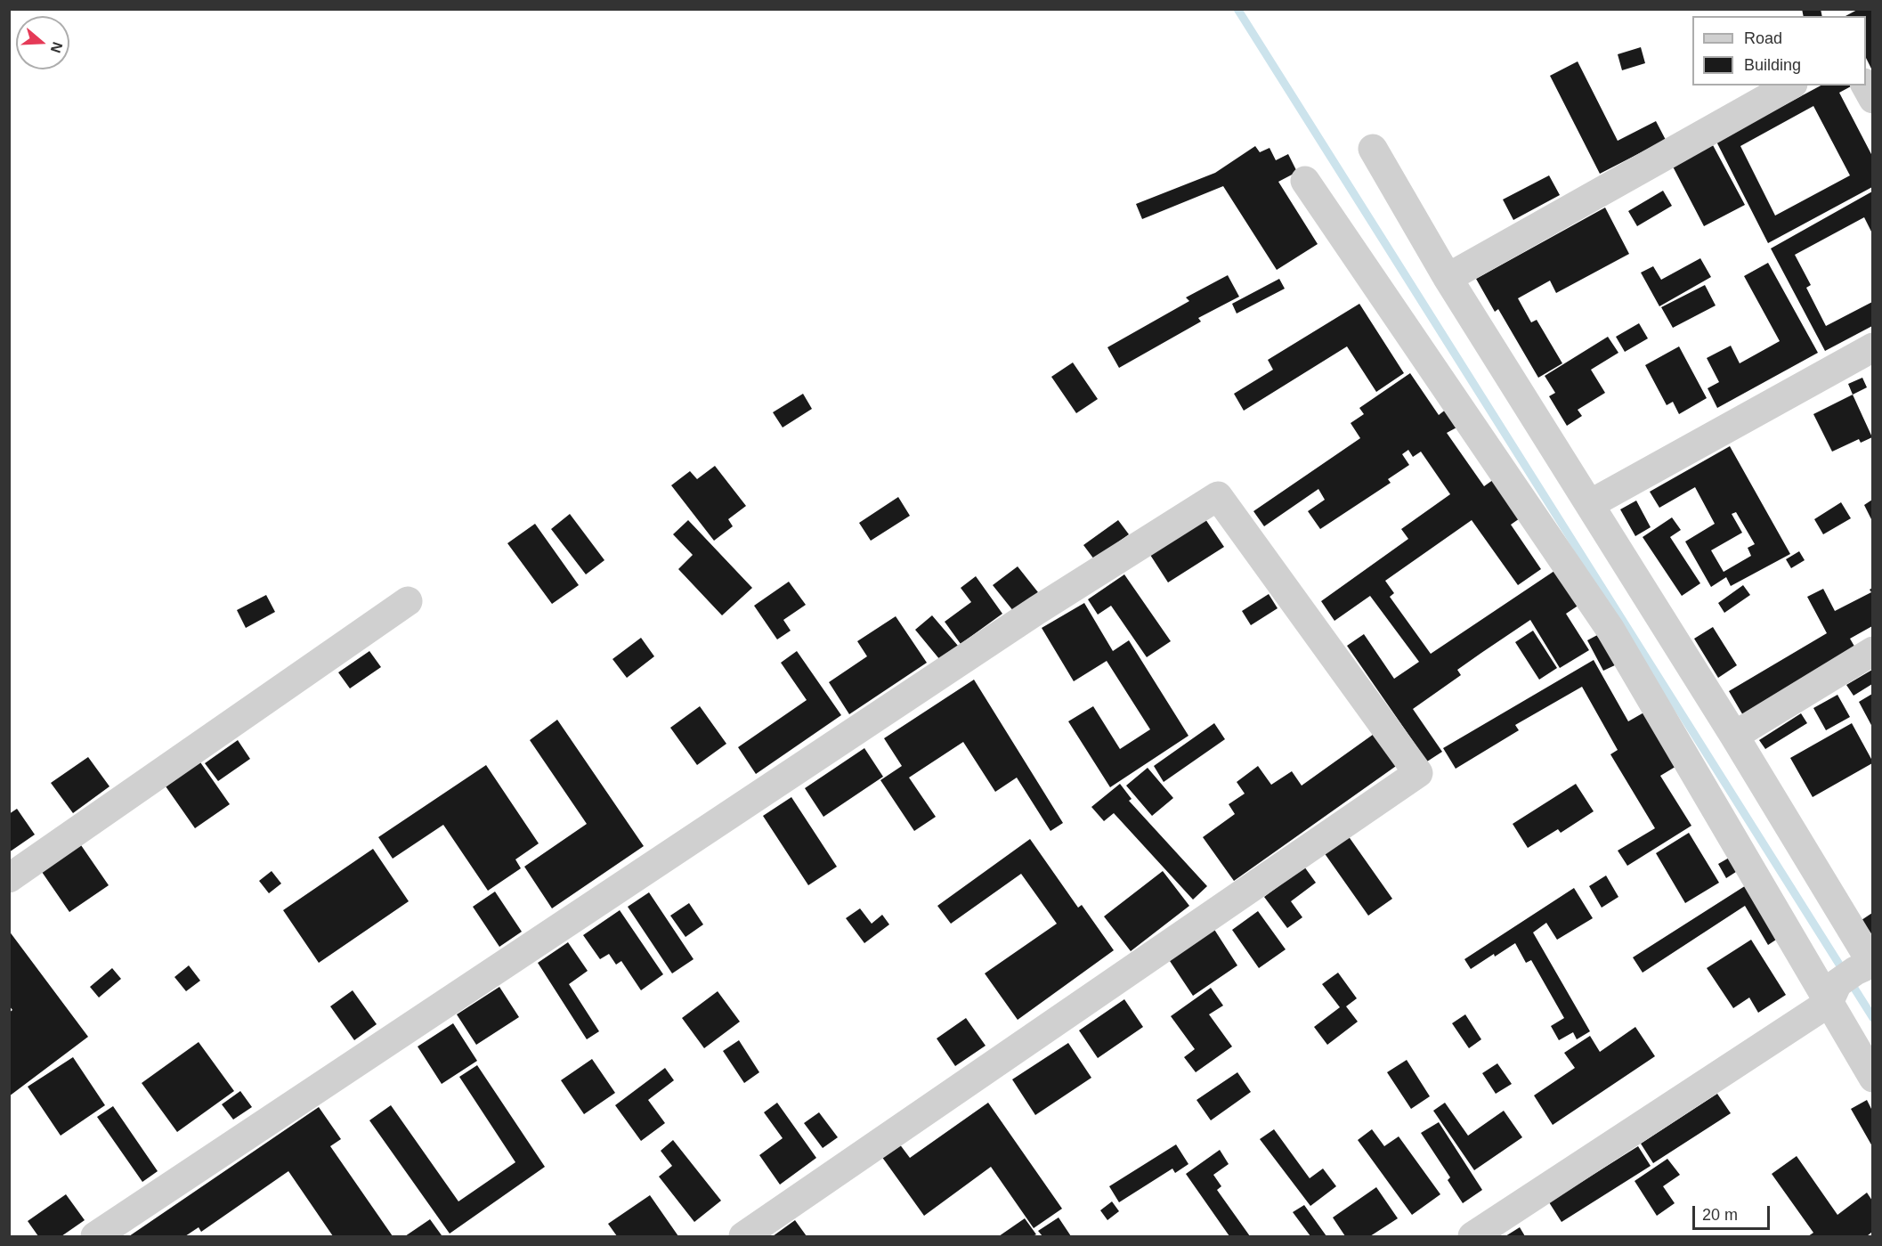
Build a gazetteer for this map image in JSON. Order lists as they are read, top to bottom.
{
  "legend": ["Road", "Building"],
  "scale_bar": "20 m",
  "north": "right"
}
